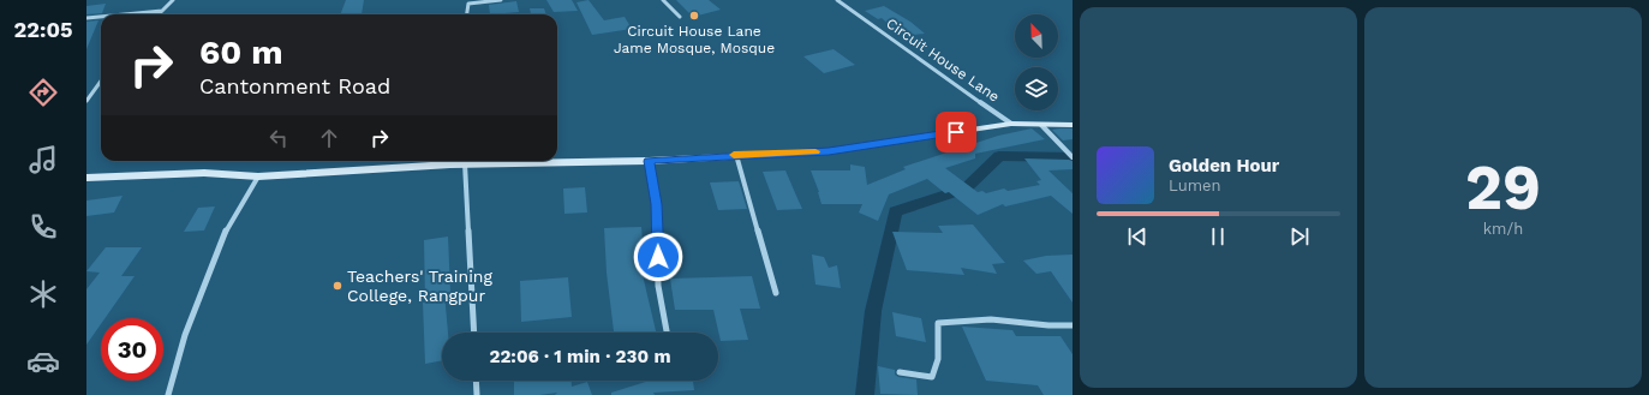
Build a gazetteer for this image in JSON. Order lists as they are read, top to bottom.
{
  "streets": {
    "street": ["Circuit House Lane"]
  },
  "places": ["Circuit House Lane Jame Mosque, Mosque", "Teachers' Training College, Rangpur"],
  "north": "top left",
  "page": {
    "tabs": "22:05",
    "tile": ["29", "km/h"],
    "turn": ["60 m", "Cantonment Road"],
    "song": ["Golden Hour", "Lumen"],
    "limit": "30",
    "trip": "22:06 · 1 min · 230 m"
  }
}
